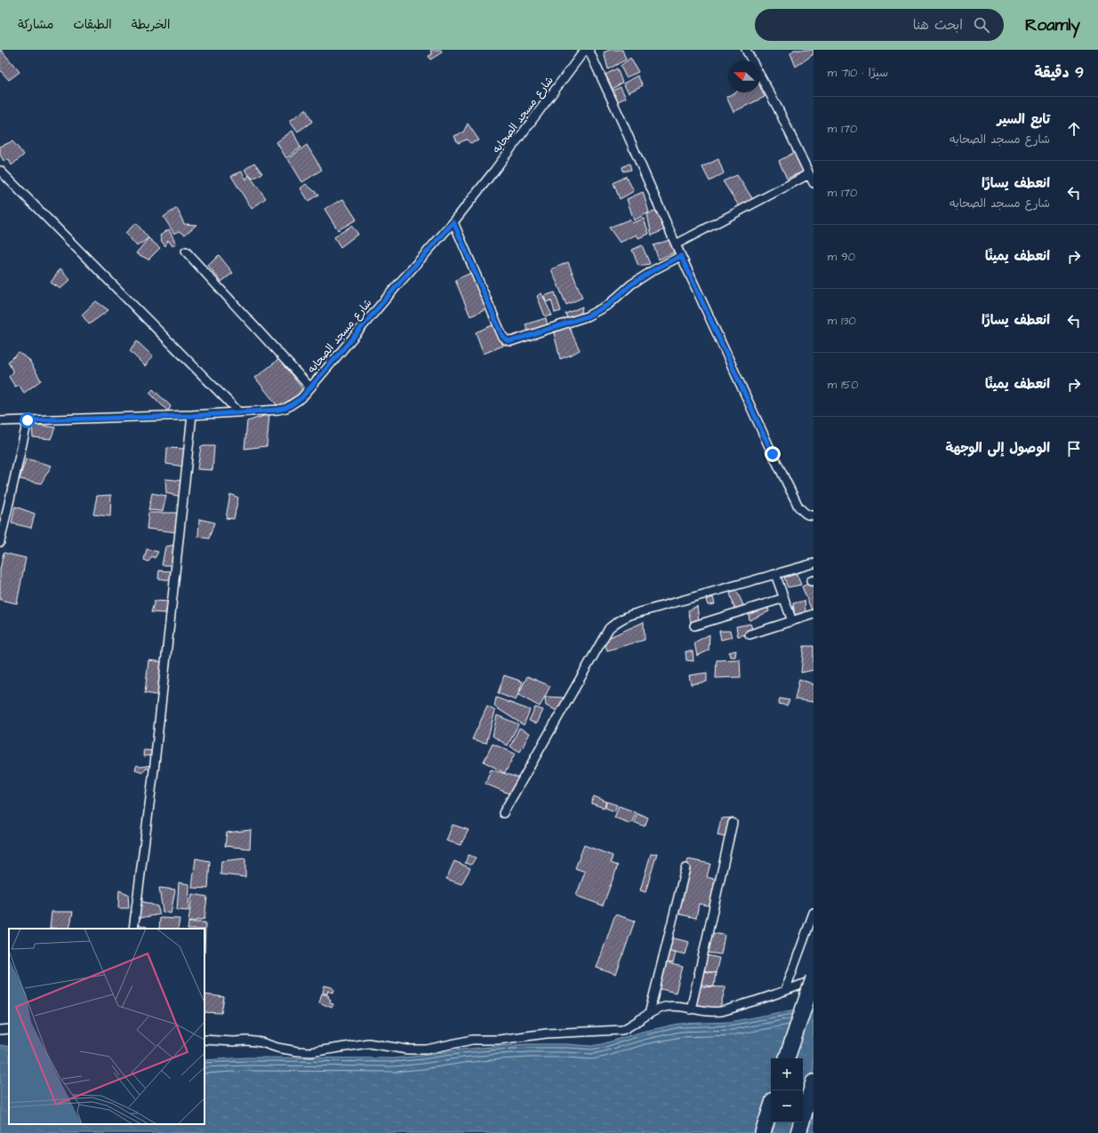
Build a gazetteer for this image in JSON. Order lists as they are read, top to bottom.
{
  "streets": {
    "street": ["شارع مسجد الصحابه"]
  },
  "north": "left",
  "page": {
    "header": "Roamly",
    "search": "ابحث هنا",
    "nav": ["الخريطة", "الطبقات", "مشاركة"],
    "heading": ["9 دقيقة", "سيرًا · 710 m"],
    "list": [
      ["تابع السير", "شارع مسجد الصحابه", "170 m"],
      ["انعطف يسارًا", "شارع مسجد الصحابه", "170 m"],
      ["انعطف يمينًا", "90 m"],
      ["انعطف يسارًا", "130 m"],
      ["انعطف يمينًا", "150 m"],
      "الوصول إلى الوجهة"
    ],
    "map_buttons": ["+", "−"]
  }
}
